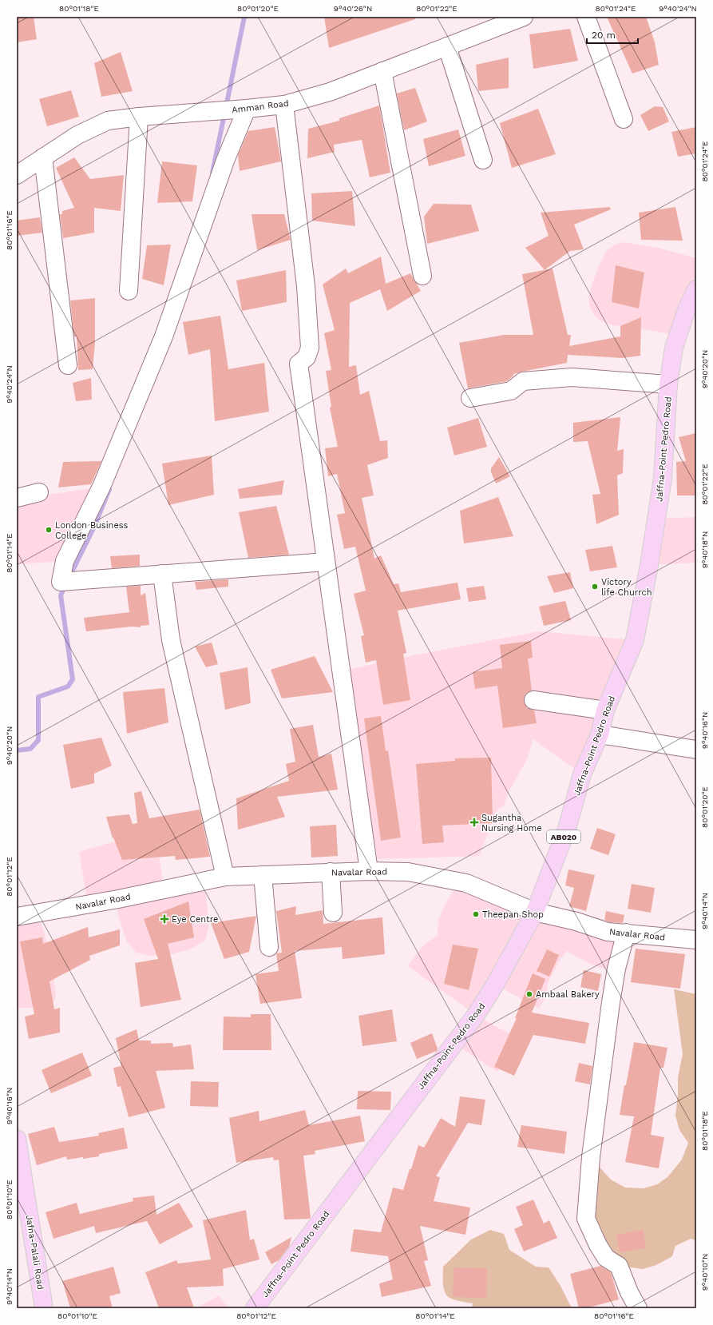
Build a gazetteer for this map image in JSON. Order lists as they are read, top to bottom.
{
  "streets": {
    "main road": ["Jaffna-Point Pedro Road", "AB020", "Jafna-Palali Road"],
    "street": ["Amman Road", "Navalar Road"]
  },
  "crossings": [
    ["Jaffna-Point Pedro Road", "Navalar Road"]
  ],
  "places": {
    "other": [
      "London Business College",
      "Victory life Churrch",
      "Theepan Shop",
      "Ambaal Bakery"
    ],
    "health": ["Sugantha Nursing Home", "Eye Centre"]
  },
  "scale_bar": "20 m",
  "coordinates": [
    "80°01'18\"E",
    "80°01'20\"E",
    "9°40'26\"N",
    "80°01'22\"E",
    "80°01'24\"E",
    "9°40'24\"N",
    "80°01'16\"E",
    "9°40'20\"N",
    "9°40'18\"N",
    "80°01'14\"E",
    "9°40'16\"N",
    "80°01'12\"E",
    "9°40'14\"N",
    "80°01'10\"E",
    "9°40'10\"N"
  ]
}
